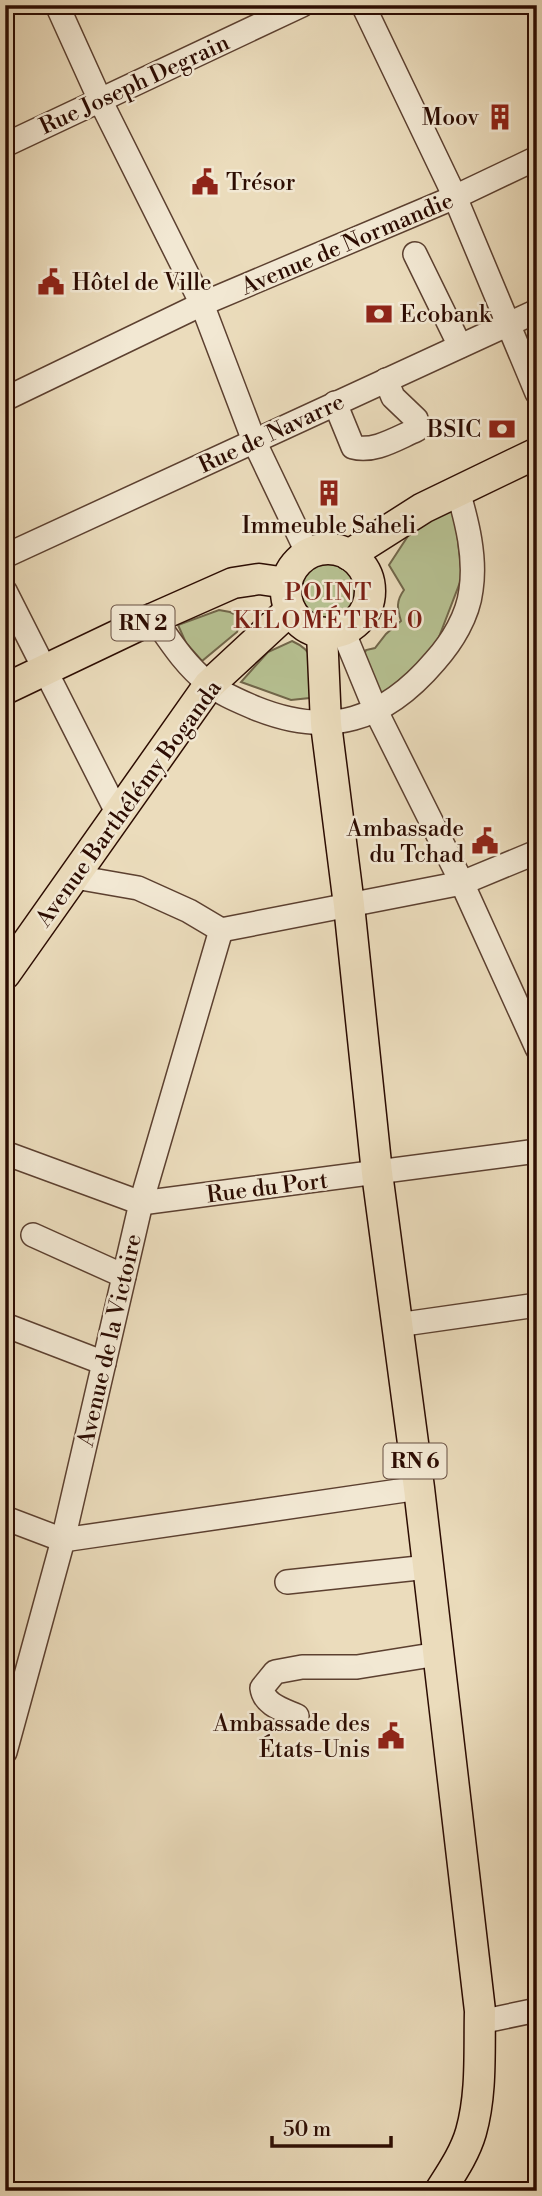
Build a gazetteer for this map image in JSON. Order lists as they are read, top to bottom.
{
  "streets": {
    "main road": ["RN 2", "Avenue Barthélémy Boganda", "RN 6"],
    "street": [
      "Rue Joseph Degrain",
      "Avenue de Normandie",
      "Rue de Navarre",
      "Rue du Port",
      "Avenue de la Victoire"
    ]
  },
  "crossings": [
    ["RN 2", "Avenue Barthélémy Boganda"],
    ["RN 2", "RN 6"],
    ["Avenue Barthélémy Boganda", "RN 6"],
    ["Rue du Port", "Avenue de la Victoire"],
    ["Rue du Port", "RN 6"]
  ],
  "districts": ["POINT KILOMÉTRE 0"],
  "places": {
    "building": ["Moov", "Immeuble Saheli"],
    "public building": [
      "Trésor",
      "Hôtel de Ville",
      "Ambassade du Tchad",
      "Ambassade des États-Unis"
    ],
    "bank": ["Ecobank", "BSIC"]
  },
  "scale_bar": "50 m"
}
